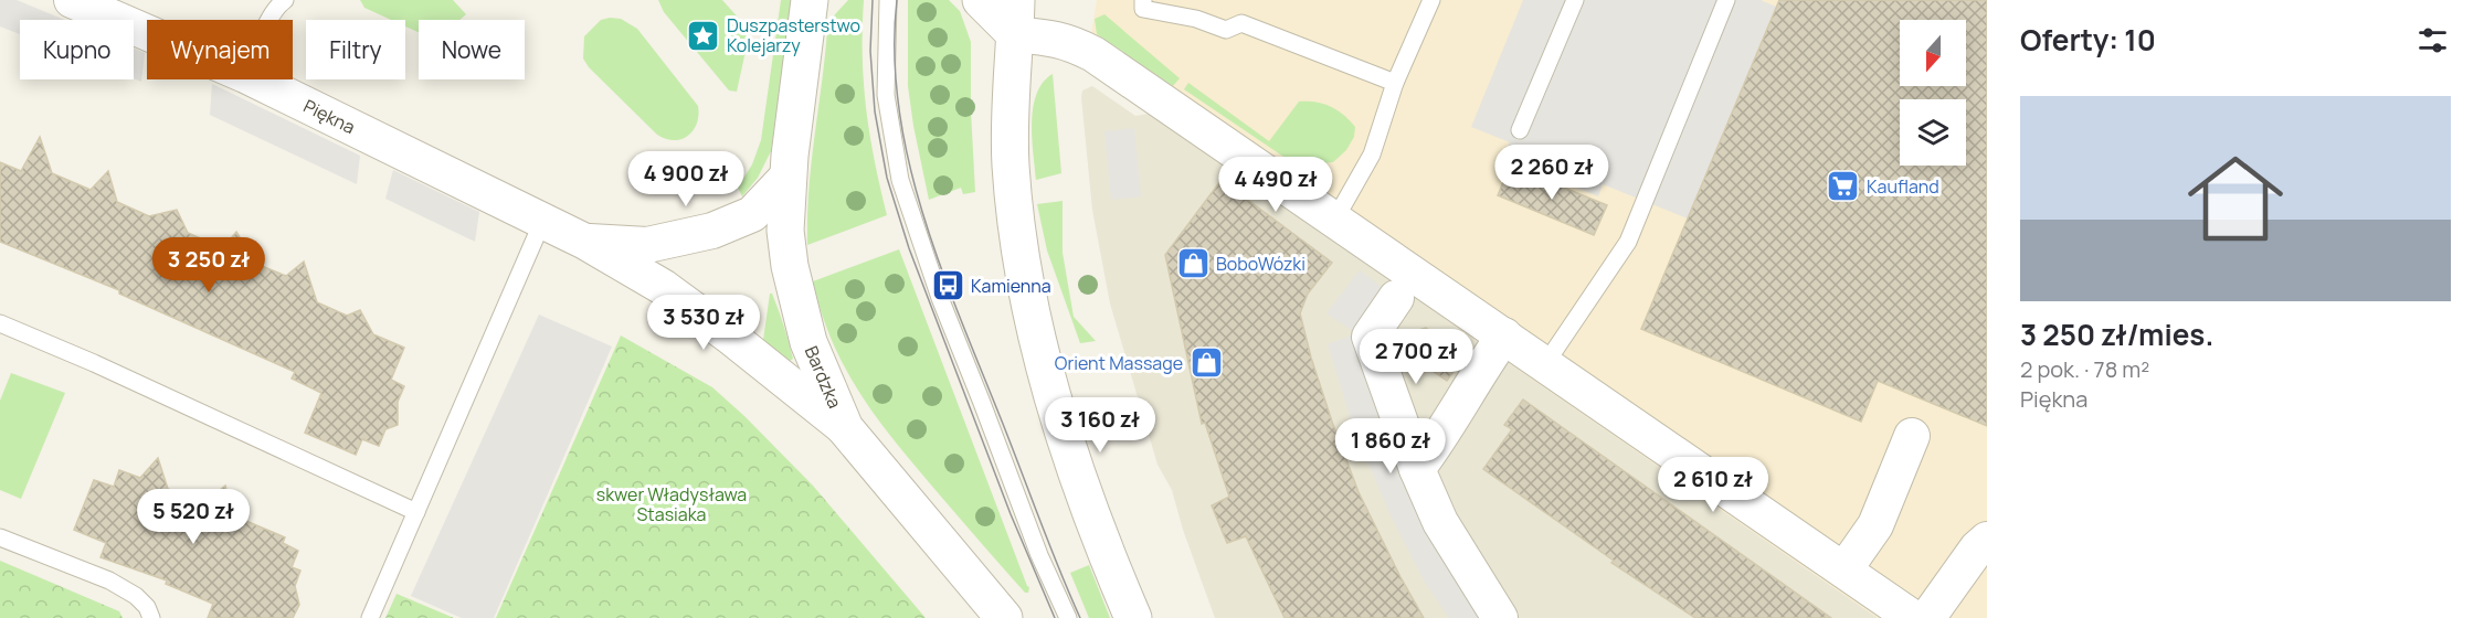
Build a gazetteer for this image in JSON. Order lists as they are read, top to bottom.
{
  "streets": {
    "street": ["Piękna", "Bardzka"]
  },
  "crossings": [
    ["Piękna", "Bardzka"]
  ],
  "parks": ["skwer Władysława Stasiaka"],
  "places": {
    "place": ["Duszpasterstwo Kolejarzy"],
    "supermarket": ["Kaufland"],
    "shop": ["BoboWózki", "Orient Massage"],
    "bus stop": ["Kamienna"]
  },
  "north": "bottom",
  "page": {
    "heading": "Oferty: 10",
    "chip": [
      "Kupno",
      "Wynajem",
      "Filtry",
      "Nowe"
    ],
    "list": [
      {
        "name": "3 250 zł/mies.",
        "note": "2 pok. · 78 m² · Piękna"
      }
    ],
    "price": [
      "2 260 zł",
      "4 900 zł",
      "4 490 zł",
      "3 250 zł",
      "3 530 zł",
      "2 700 zł",
      "3 160 zł",
      "1 860 zł",
      "2 610 zł",
      "5 520 zł"
    ]
  }
}
